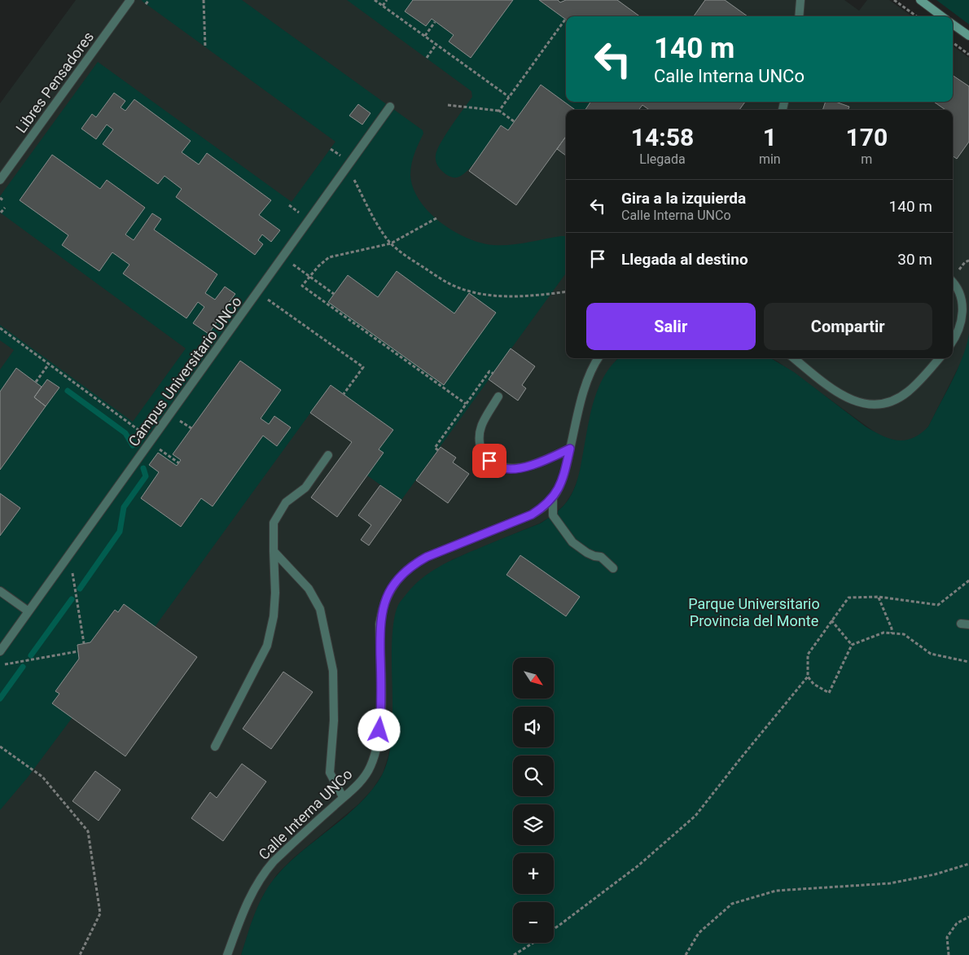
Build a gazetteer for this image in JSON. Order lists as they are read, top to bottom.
{
  "streets": {
    "street": ["Libres Pensadores", "Campus Universitario UNCo", "Calle Interna UNCo"]
  },
  "parks": ["Parque Universitario Provincia del Monte"],
  "north": "bottom right",
  "page": {
    "turn": ["140 m", "Calle Interna UNCo"],
    "eta": [
      "14:58",
      "Llegada",
      "1",
      "min",
      "170",
      "m"
    ],
    "list": [
      {
        "name": "Gira a la izquierda",
        "note": "Calle Interna UNCo",
        "value": "140 m"
      },
      {
        "name": "Llegada al destino",
        "value": "30 m"
      }
    ],
    "buttons": ["Salir", "Compartir"],
    "map_buttons": ["+", "−"]
  }
}
